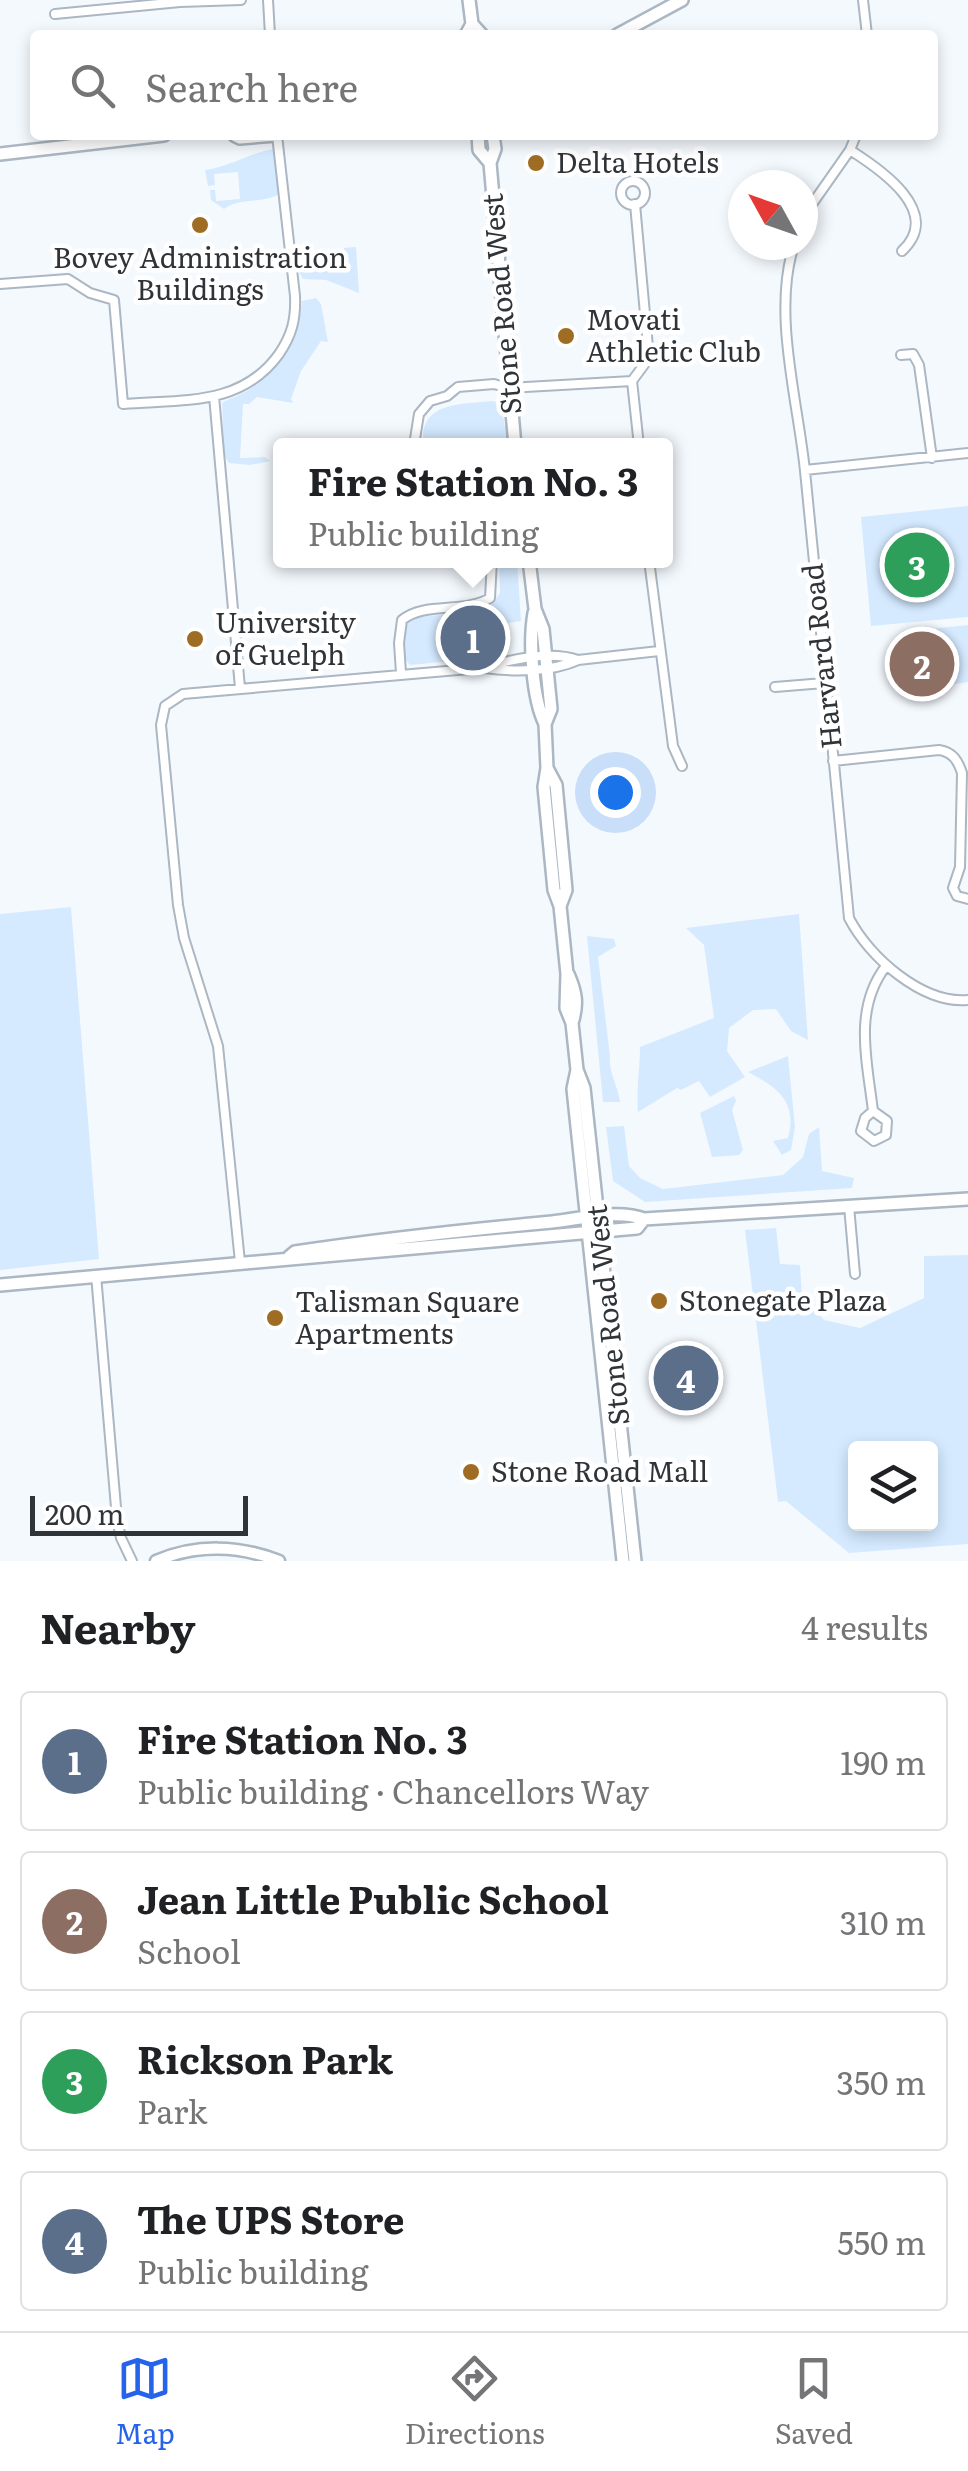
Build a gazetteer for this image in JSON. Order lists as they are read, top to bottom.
{
  "streets": {
    "main road": ["Stone Road West"],
    "street": ["Harvard Road"]
  },
  "places": [
    "Delta Hotels",
    "Bovey Administration Buildings",
    "Movati Athletic Club",
    "University of Guelph",
    "Stonegate Plaza",
    "Talisman Square Apartments",
    "Stone Road Mall"
  ],
  "scale_bar": "200 m",
  "north": "top left",
  "page": {
    "search": "Search here",
    "popup": ["Fire Station No. 3", "Public building"],
    "pins": [
      "3",
      "1",
      "2",
      "4"
    ],
    "scale": "200 m",
    "heading": ["Nearby", "4 results"],
    "list": [
      {
        "mark": "1",
        "name": "Fire Station No. 3",
        "note": "Public building · Chancellors Way",
        "value": "190 m"
      },
      {
        "mark": "2",
        "name": "Jean Little Public School",
        "note": "School",
        "value": "310 m"
      },
      {
        "mark": "3",
        "name": "Rickson Park",
        "note": "Park",
        "value": "350 m"
      },
      {
        "mark": "4",
        "name": "The UPS Store",
        "note": "Public building",
        "value": "550 m"
      }
    ],
    "nav": ["Map", "Directions", "Saved"]
  }
}
